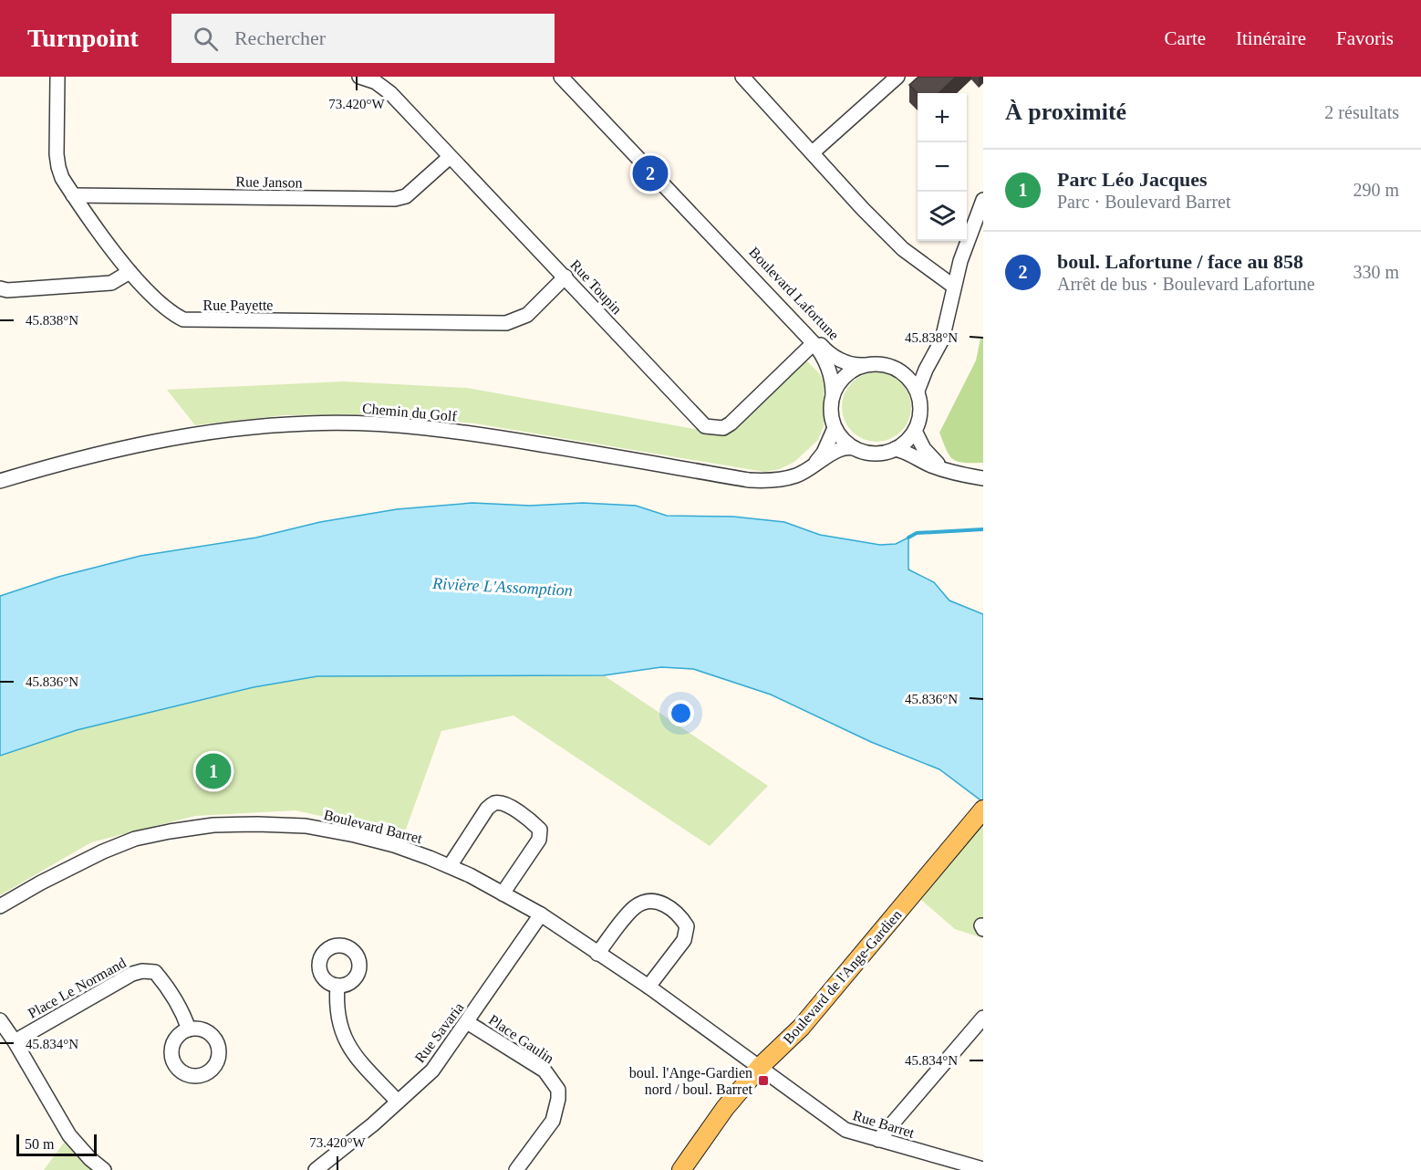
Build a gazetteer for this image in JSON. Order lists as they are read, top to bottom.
{
  "streets": {
    "main road": ["Boulevard de l'Ange-Gardien"],
    "street": [
      "Rue Janson",
      "Rue Toupin",
      "Boulevard Lafortune",
      "Rue Payette",
      "Chemin du Golf",
      "Boulevard Barret",
      "Place Le Normand",
      "Rue Savaria",
      "Place Gaulin",
      "Rue Barret"
    ]
  },
  "crossings": [
    ["Rue Janson", "Rue Toupin"],
    ["Rue Janson", "Rue Payette"],
    ["Rue Toupin", "Boulevard Lafortune"],
    ["Rue Toupin", "Rue Payette"],
    ["Boulevard Lafortune", "Chemin du Golf"],
    ["Boulevard Barret", "Boulevard de l'Ange-Gardien"],
    ["Boulevard Barret", "Rue Savaria"],
    ["Boulevard Barret", "Rue Barret"],
    ["Boulevard de l'Ange-Gardien", "Rue Barret"],
    ["Rue Savaria", "Place Gaulin"]
  ],
  "water": ["Rivière L'Assomption"],
  "places": {
    "transit": ["boul. l'Ange-Gardien nord / boul. Barret"]
  },
  "scale_bar": "50 m",
  "page": {
    "header": "Turnpoint",
    "search": "Rechercher",
    "nav": ["Carte", "Itinéraire", "Favoris"],
    "heading": ["À proximité", "2 résultats"],
    "map_buttons": ["+", "−"],
    "list": [
      {
        "mark": "1",
        "name": "Parc Léo Jacques",
        "note": "Parc · Boulevard Barret",
        "value": "290 m"
      },
      {
        "mark": "2",
        "name": "boul. Lafortune / face au 858",
        "note": "Arrêt de bus · Boulevard Lafortune",
        "value": "330 m"
      }
    ],
    "pins": ["2", "1"],
    "scale": "50 m"
  },
  "coordinates": [
    "73.420°W",
    "45.838°N",
    "45.836°N",
    "45.834°N"
  ]
}
